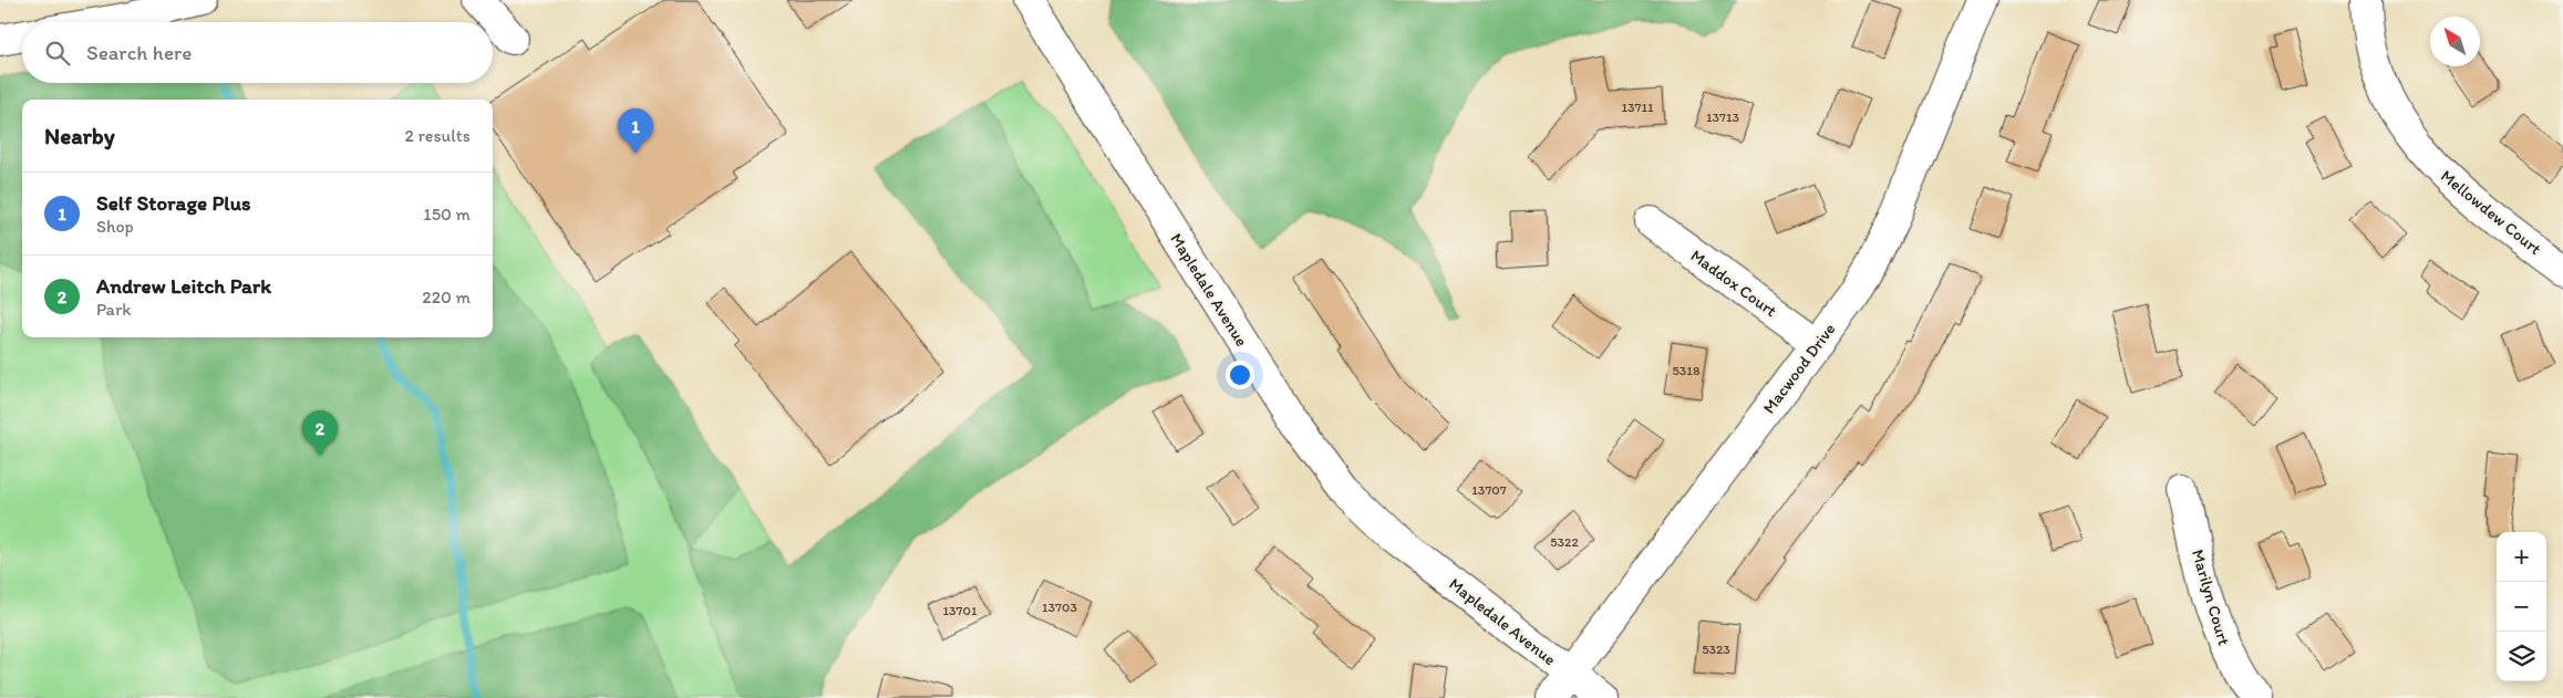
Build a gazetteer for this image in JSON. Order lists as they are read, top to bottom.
{
  "streets": {
    "street": [
      "Mellowdew Court",
      "Maddox Court",
      "Mapledale Avenue",
      "Macwood Drive",
      "Marilyn Court"
    ]
  },
  "crossings": [
    ["Maddox Court", "Macwood Drive"],
    ["Mapledale Avenue", "Macwood Drive"]
  ],
  "house_numbers": [
    "13711",
    "13713",
    "5318",
    "13707",
    "5322",
    "13703",
    "13701",
    "5323"
  ],
  "north": "top left",
  "page": {
    "search": "Search here",
    "heading": ["Nearby", "2 results"],
    "pins": ["1", "2"],
    "list": [
      {
        "mark": "1",
        "name": "Self Storage Plus",
        "note": "Shop",
        "value": "150 m"
      },
      {
        "mark": "2",
        "name": "Andrew Leitch Park",
        "note": "Park",
        "value": "220 m"
      }
    ],
    "map_buttons": ["+", "−"]
  }
}
